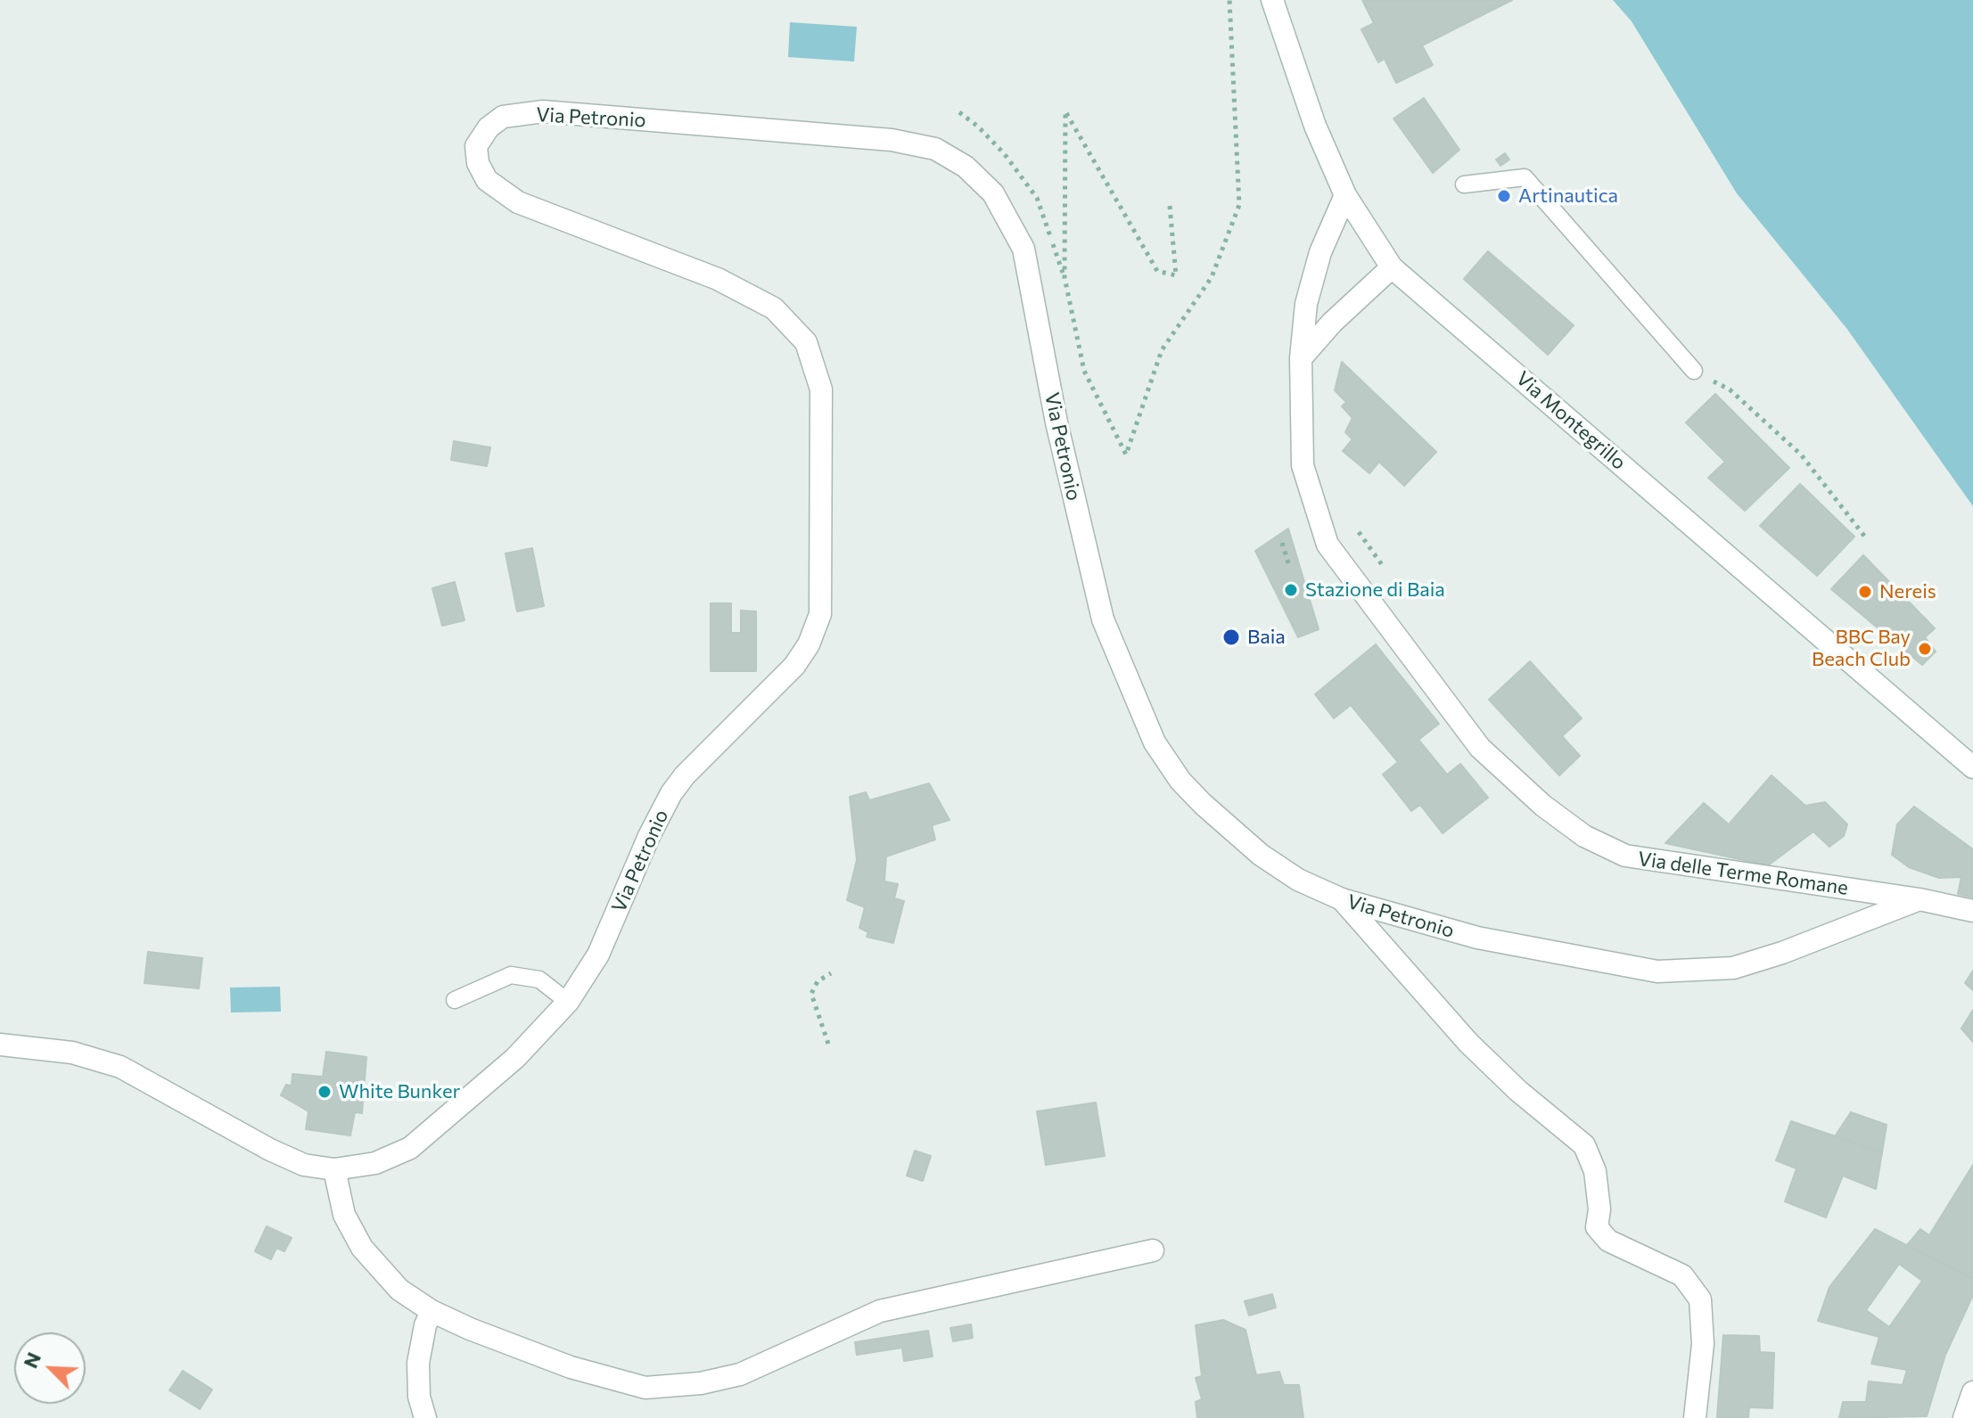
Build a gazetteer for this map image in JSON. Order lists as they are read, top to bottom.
{
  "streets": {
    "street": ["Via Petronio", "Via Montegrillo", "Via delle Terme Romane"]
  },
  "crossings": [
    ["Via Petronio", "Via delle Terme Romane"],
    ["Via Montegrillo", "Via delle Terme Romane"]
  ],
  "places": [
    "Artinautica",
    "Stazione di Baia",
    "Nereis",
    "Baia",
    "BBC Bay Beach Club",
    "White Bunker"
  ],
  "north": "top left"
}
